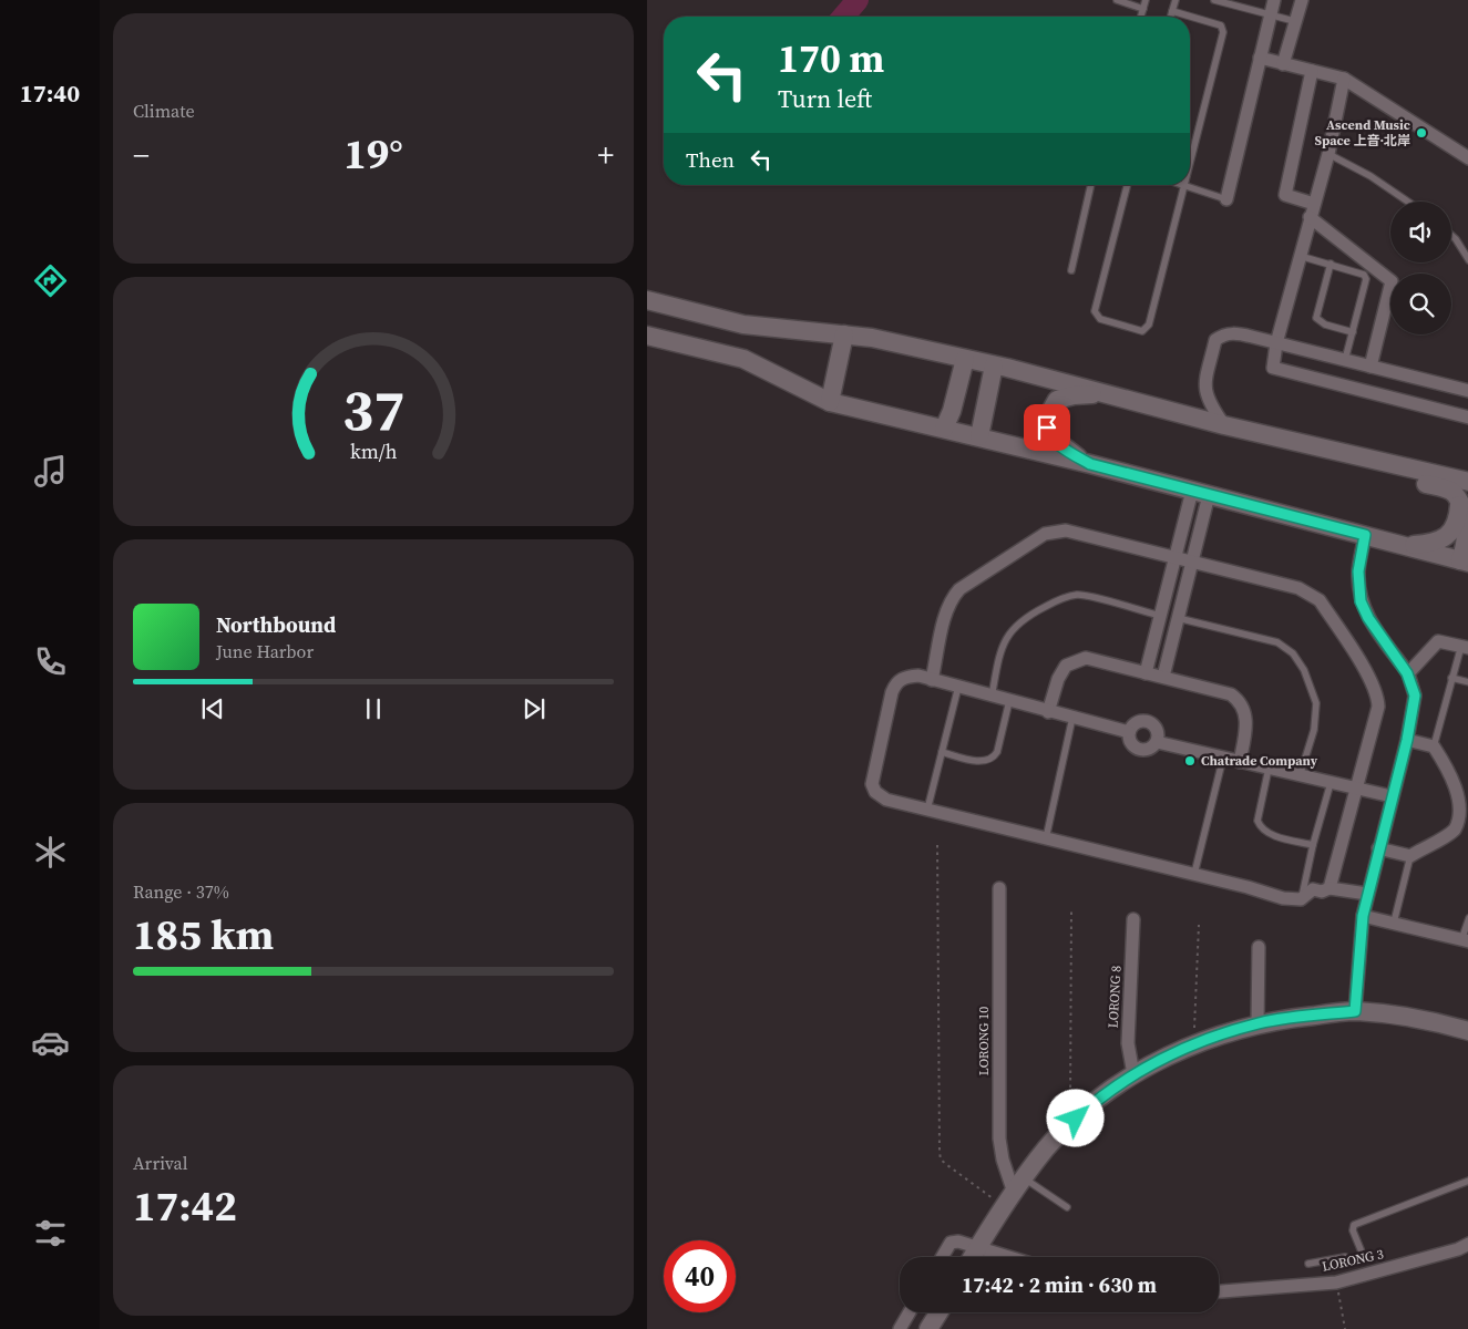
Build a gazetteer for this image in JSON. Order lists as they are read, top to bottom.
{
  "streets": {
    "street": ["LORONG 8", "LORONG 10", "LORONG 3"]
  },
  "places": ["Ascend Music Space 上音·北岸", "Chatrade Company"],
  "page": {
    "tabs": "17:40",
    "tile": [
      "Climate",
      ["Range · 37%", "185 km"],
      ["Arrival", "17:42"]
    ],
    "turn": ["170 m", "Turn left"],
    "heat": ["−", "19°", "+"],
    "then": "Then",
    "song": ["Northbound", "June Harbor"],
    "limit": "40",
    "trip": "17:42 · 2 min · 630 m",
    "gauge": ["37", "km/h"]
  }
}
